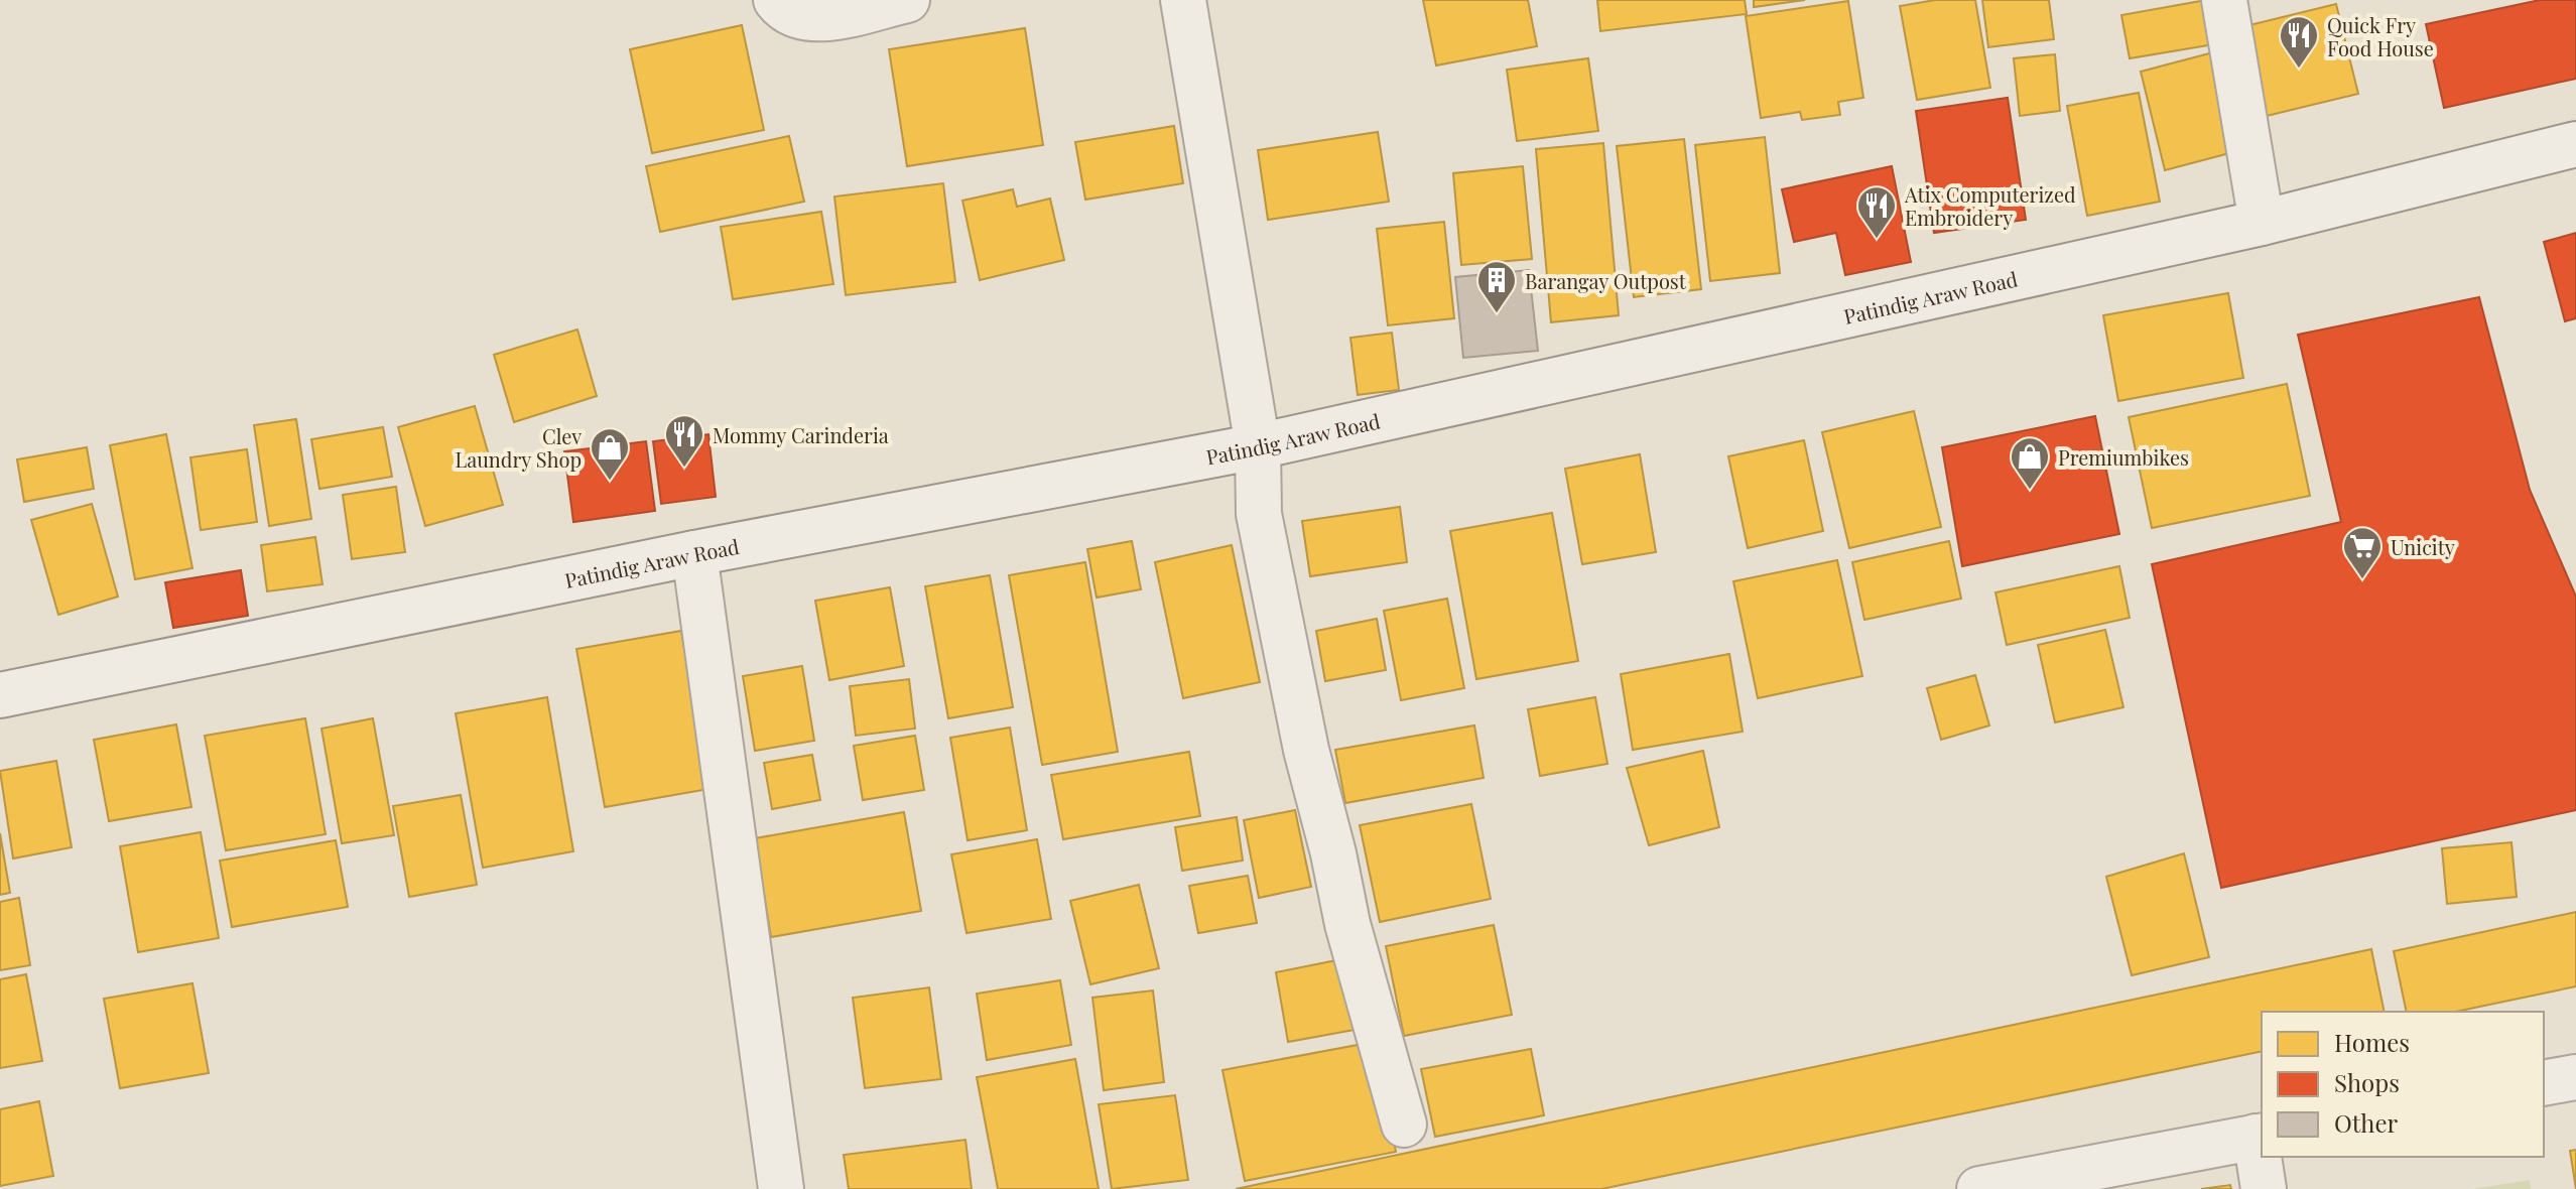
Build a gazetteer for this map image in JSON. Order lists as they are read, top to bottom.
{
  "streets": {
    "main road": ["Patindig Araw Road"]
  },
  "places": {
    "restaurant": ["Quick Fry Food House", "Atix Computerized Embroidery", "Mommy Carinderia"],
    "building": ["Barangay Outpost"],
    "shop": ["Clev Laundry Shop", "Premiumbikes"],
    "supermarket": ["Unicity"]
  },
  "legend": ["Homes", "Shops", "Other"]
}
